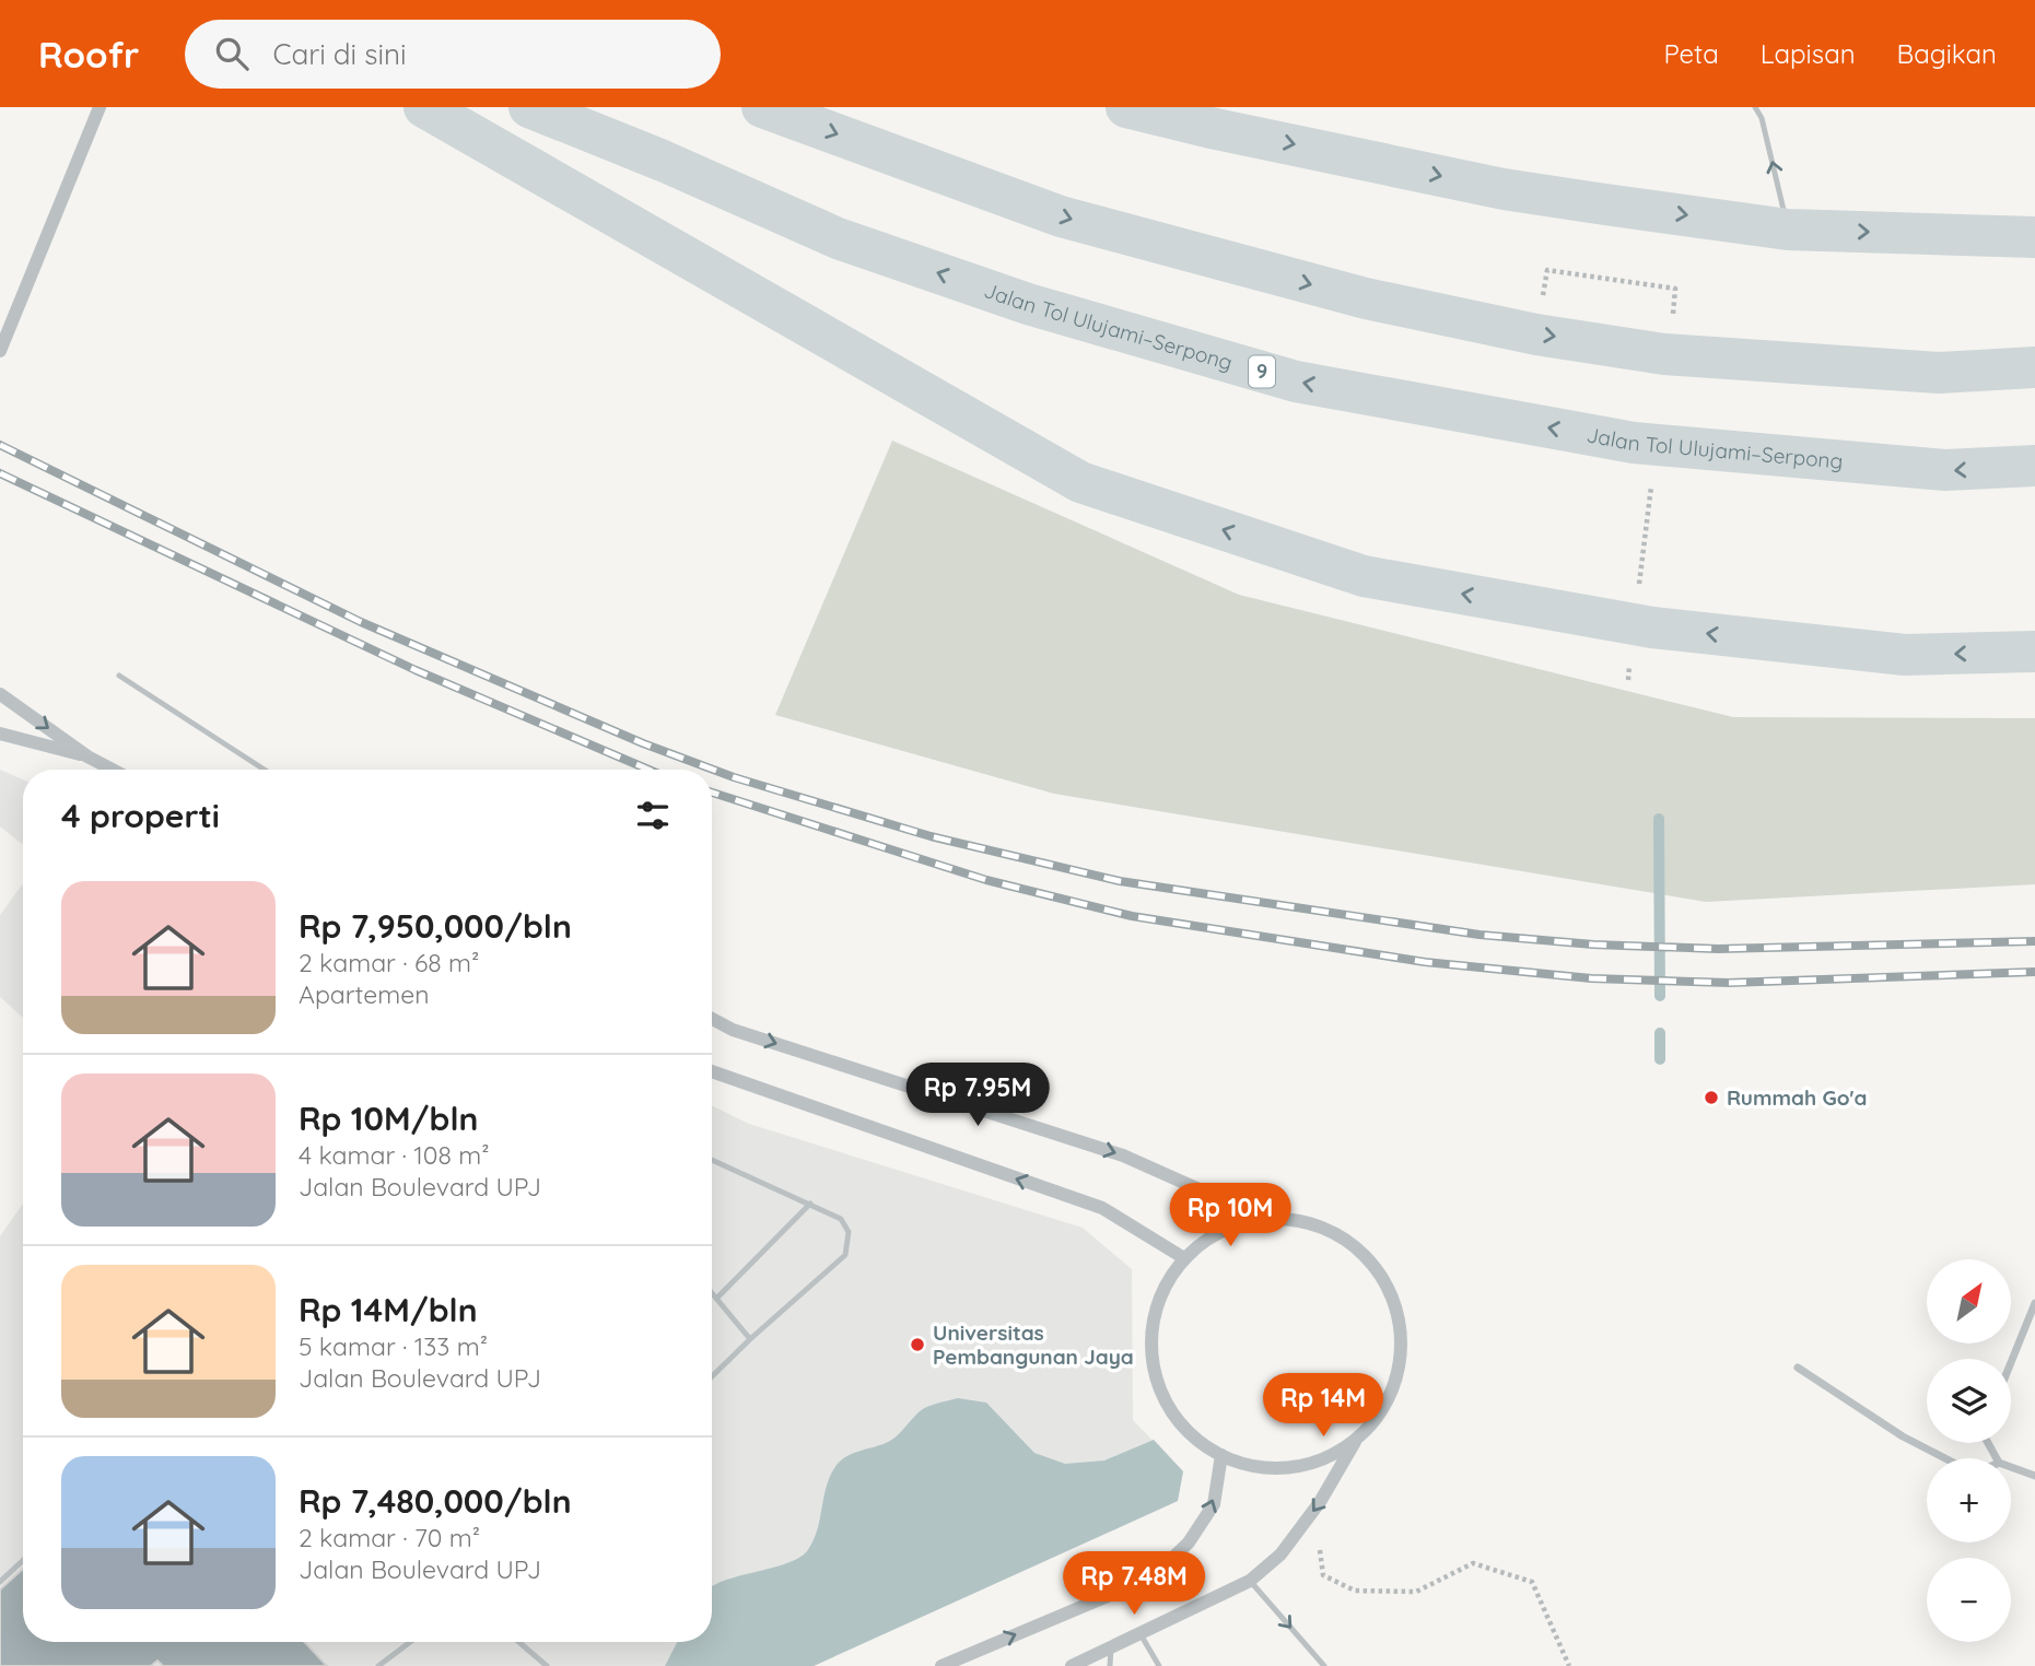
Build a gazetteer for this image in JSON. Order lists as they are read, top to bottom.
{
  "streets": {
    "highway": ["Jalan Tol Ulujami–Serpong", "9"]
  },
  "places": ["Rummah Go'a", "Universitas Pembangunan Jaya"],
  "north": "top right",
  "page": {
    "header": "Roofr",
    "search": "Cari di sini",
    "nav": ["Peta", "Lapisan", "Bagikan"],
    "heading": "4 properti",
    "list": [
      {
        "name": "Rp 7,950,000/bln",
        "note": "2 kamar · 68 m² · Apartemen"
      },
      {
        "name": "Rp 10M/bln",
        "note": "4 kamar · 108 m² · Jalan Boulevard UPJ"
      },
      {
        "name": "Rp 14M/bln",
        "note": "5 kamar · 133 m² · Jalan Boulevard UPJ"
      },
      {
        "name": "Rp 7,480,000/bln",
        "note": "2 kamar · 70 m² · Jalan Boulevard UPJ"
      }
    ],
    "price": [
      "Rp 7.95M",
      "Rp 10M",
      "Rp 14M",
      "Rp 7.48M"
    ],
    "map_buttons": ["+", "−"]
  }
}
